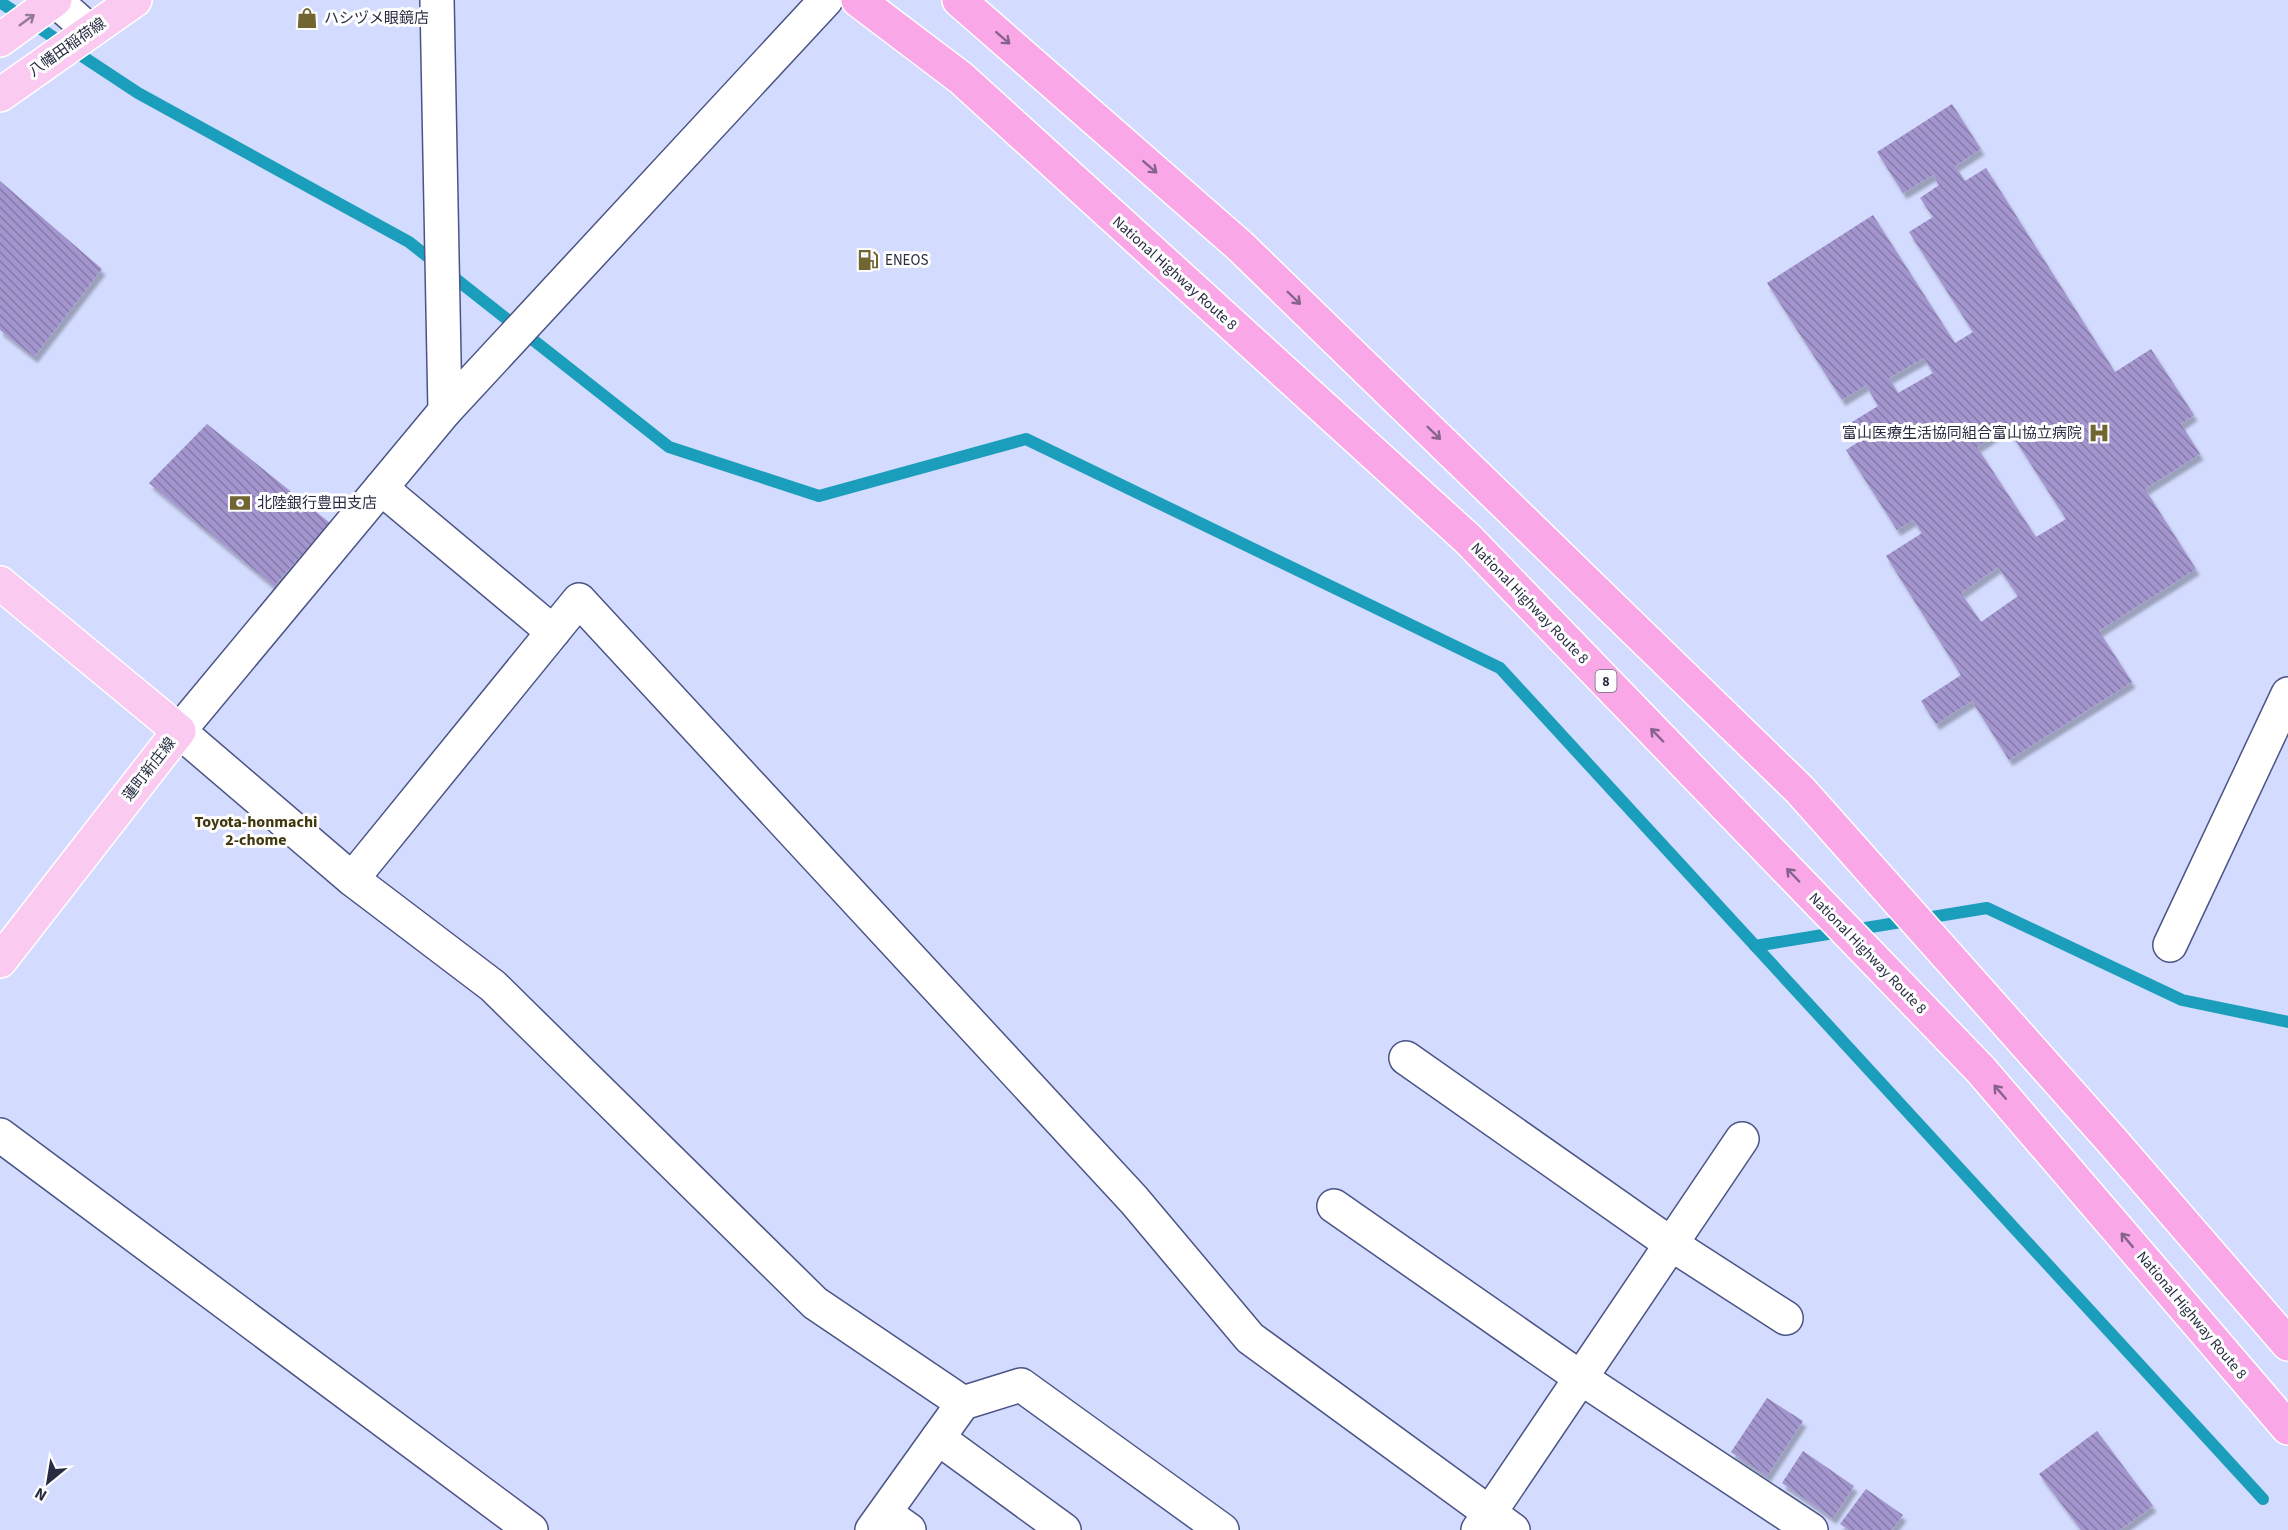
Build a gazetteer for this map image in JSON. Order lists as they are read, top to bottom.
{
  "streets": {
    "highway": ["National Highway Route 8", "8"],
    "main road": ["八幡田稲荷線", "蓮町新庄線"]
  },
  "districts": ["Toyota-honmachi 2-chome"],
  "places": {
    "shop": ["ハシヅメ眼鏡店"],
    "fuel station": ["ENEOS"],
    "hospital": ["富山医療生活協同組合富山協立病院"],
    "bank": ["北陸銀行豊田支店"]
  },
  "north": "bottom left"
}
